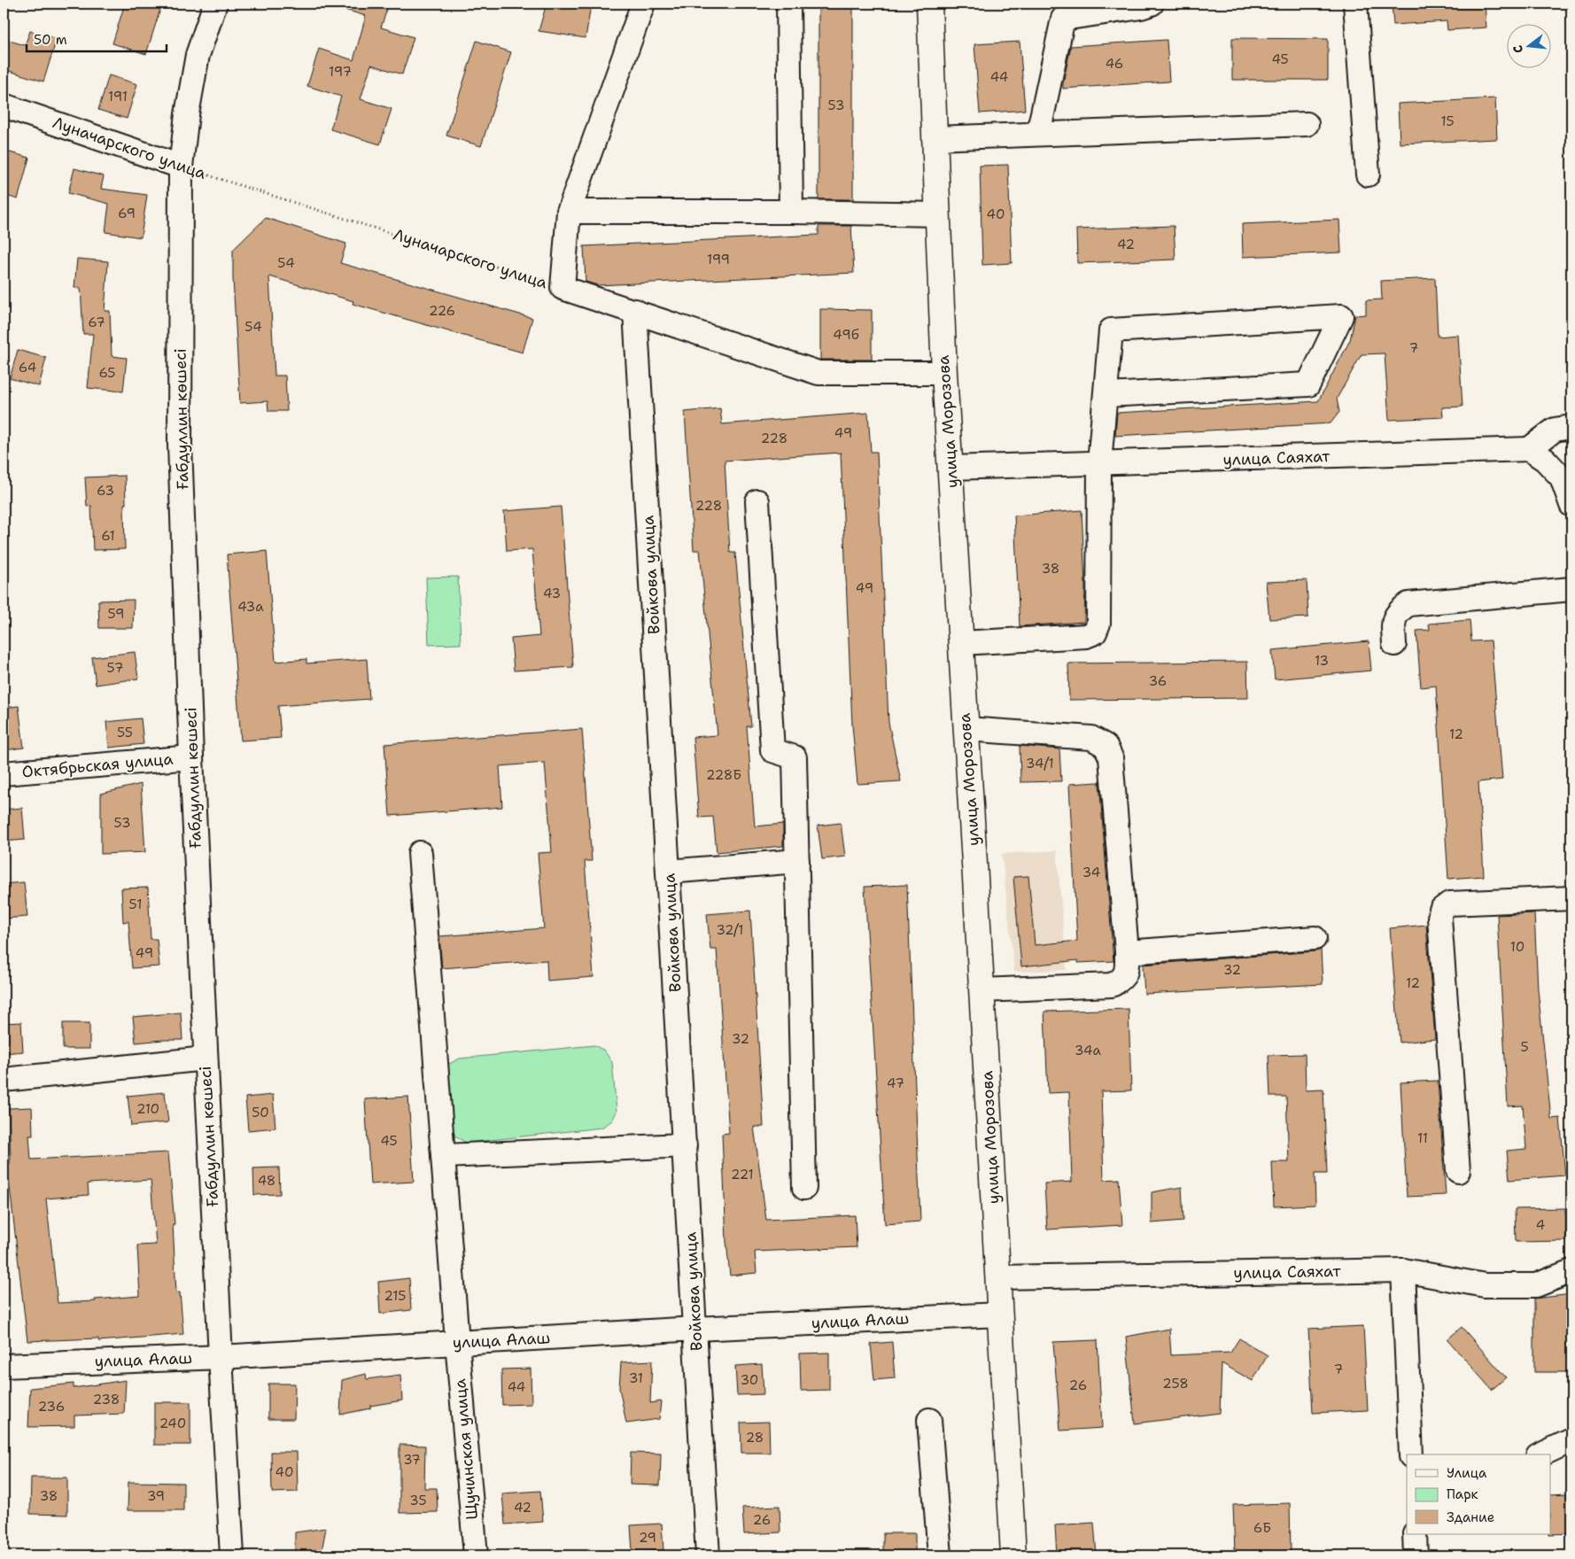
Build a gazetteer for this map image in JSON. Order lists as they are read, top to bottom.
{
  "streets": {
    "main road": ["улица Морозова"],
    "street": [
      "Луначарского улица",
      "Ғабдуллин көшесі",
      "улица Саяхат",
      "Войкова улица",
      "Октябрьская улица",
      "улица Алаш",
      "Щучинская улица"
    ]
  },
  "crossings": [
    ["Луначарского улица", "Ғабдуллин көшесі"],
    ["Луначарского улица", "улица Морозова"],
    ["Луначарского улица", "Войкова улица"],
    ["Ғабдуллин көшесі", "Октябрьская улица"],
    ["Ғабдуллин көшесі", "улица Алаш"],
    ["улица Морозова", "улица Саяхат"],
    ["улица Морозова", "улица Алаш"],
    ["Войкова улица", "улица Алаш"],
    ["улица Алаш", "Щучинская улица"]
  ],
  "house_numbers": [
    "45",
    "46",
    "197",
    "44",
    "191",
    "53",
    "15",
    "69",
    "40",
    "42",
    "199",
    "54",
    "226",
    "67",
    "54",
    "49б",
    "7",
    "64",
    "65",
    "49",
    "228",
    "63",
    "228",
    "61",
    "38",
    "49",
    "43",
    "43а",
    "59",
    "13",
    "57",
    "36",
    "55",
    "12",
    "34/1",
    "228Б",
    "53",
    "34",
    "51",
    "32/1",
    "10",
    "49",
    "32",
    "12",
    "32",
    "5",
    "34а",
    "47",
    "210",
    "50",
    "11",
    "45",
    "221",
    "48",
    "4",
    "215",
    "7",
    "31",
    "30",
    "258",
    "26",
    "44",
    "238",
    "236",
    "240",
    "28",
    "37",
    "40",
    "38",
    "39",
    "35",
    "42",
    "26",
    "6Б",
    "29"
  ],
  "legend": ["Улица", "Парк", "Здание"],
  "scale_bar": "50 m",
  "north": "left"
}
